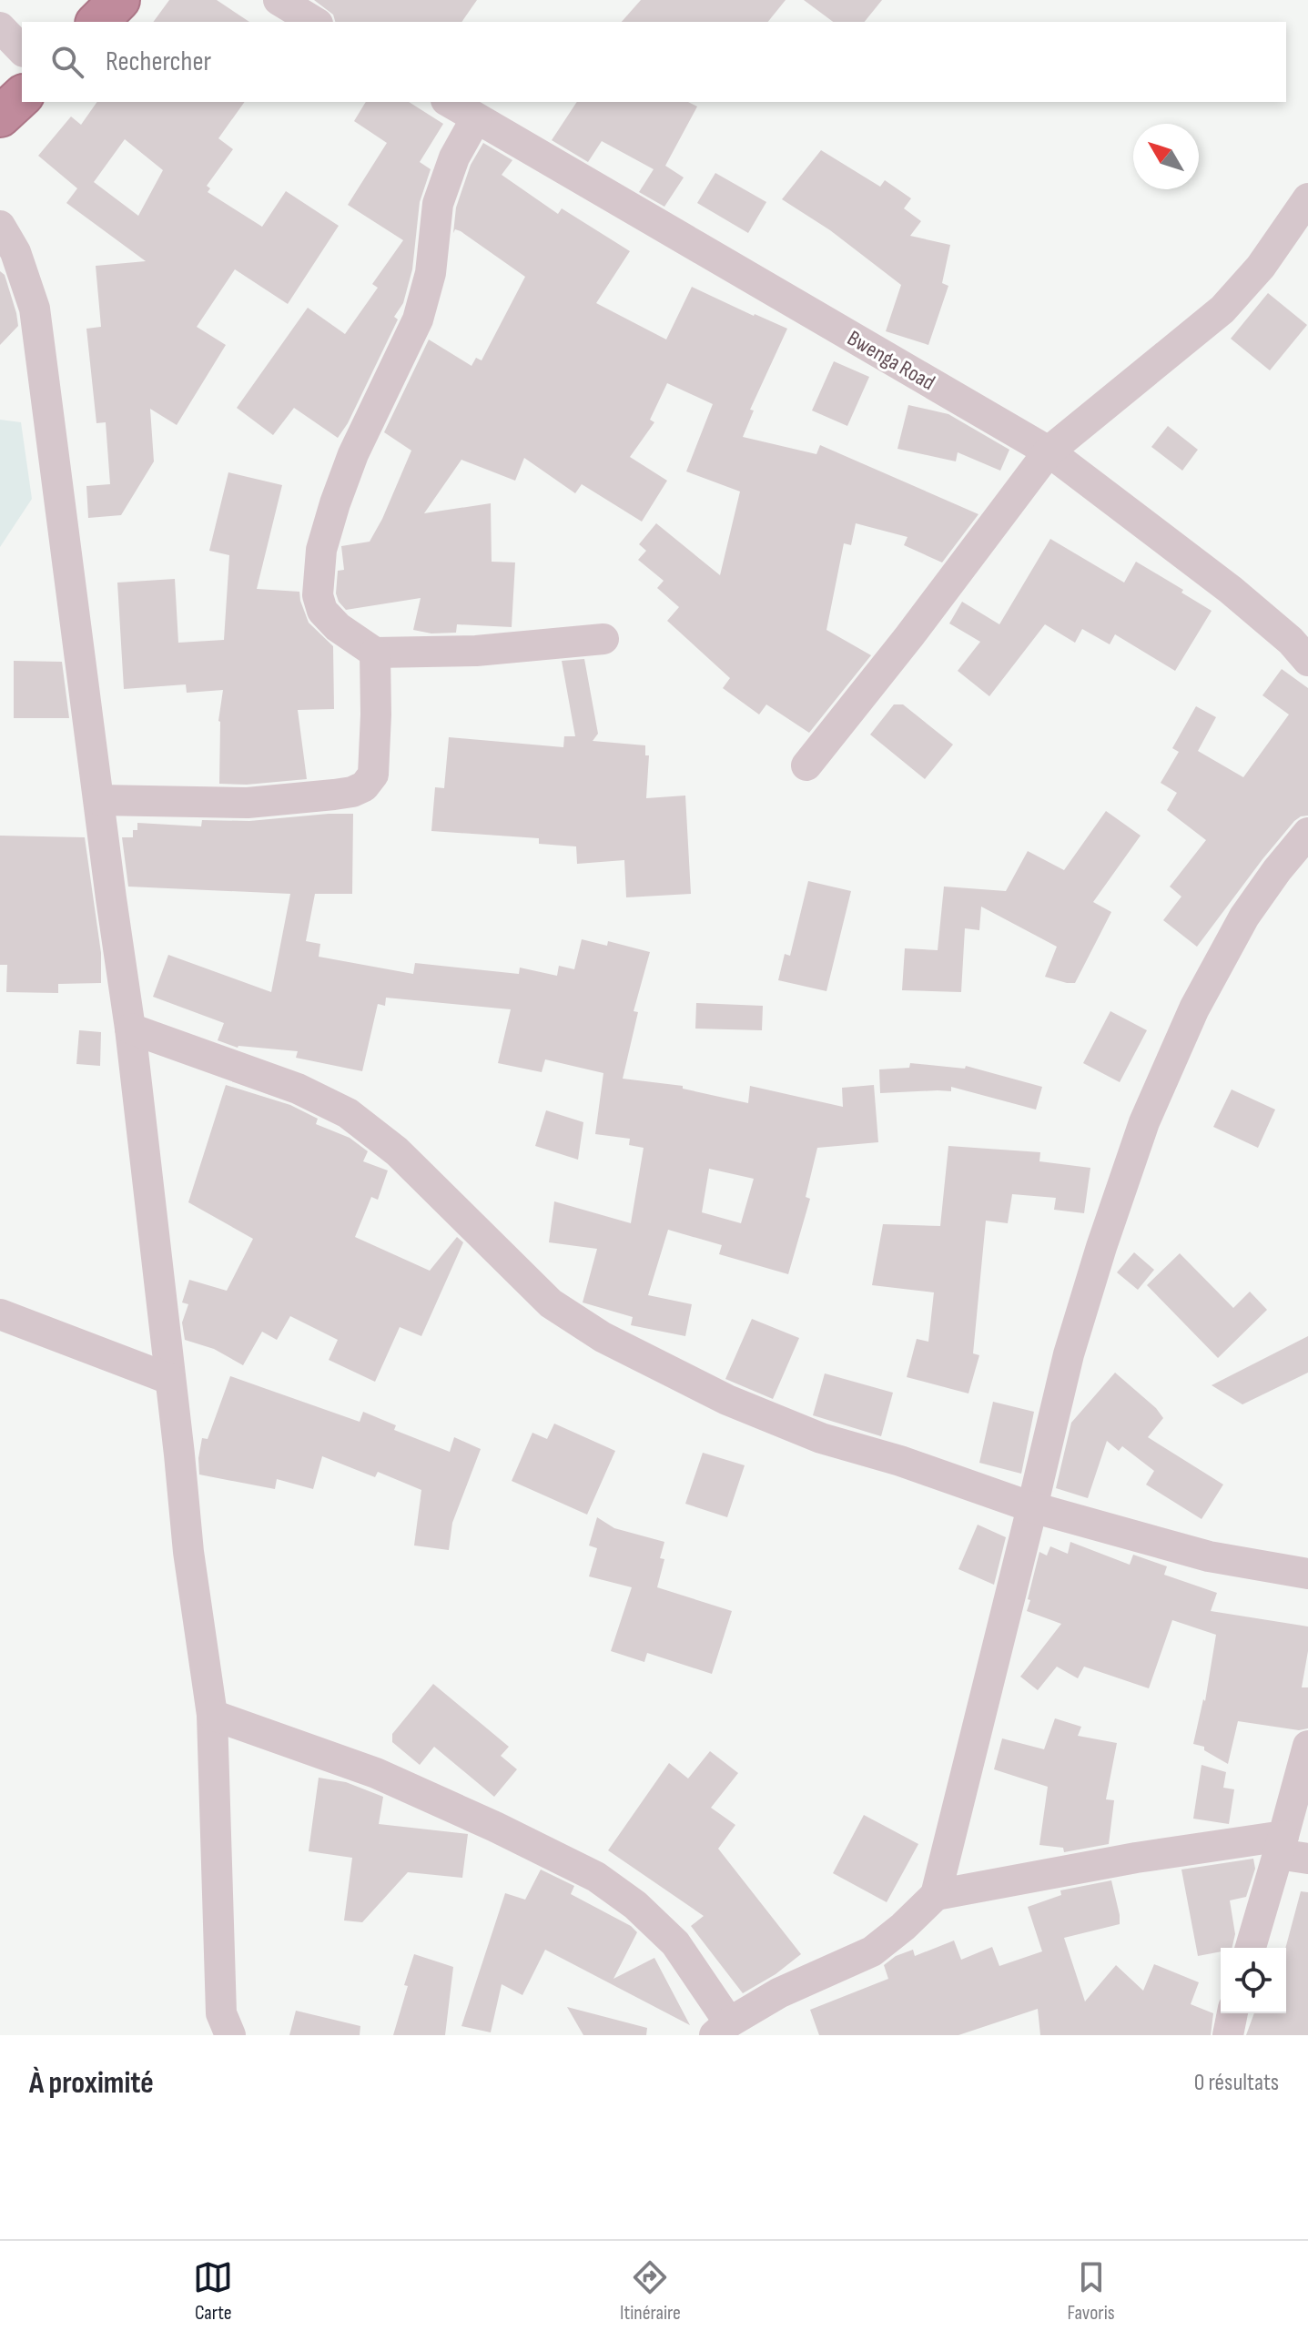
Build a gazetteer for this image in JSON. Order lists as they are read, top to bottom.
{
  "streets": {
    "street": ["Bwenga Road"]
  },
  "north": "top left",
  "page": {
    "search": "Rechercher",
    "heading": ["À proximité", "0 résultats"],
    "nav": ["Carte", "Itinéraire", "Favoris"]
  }
}
